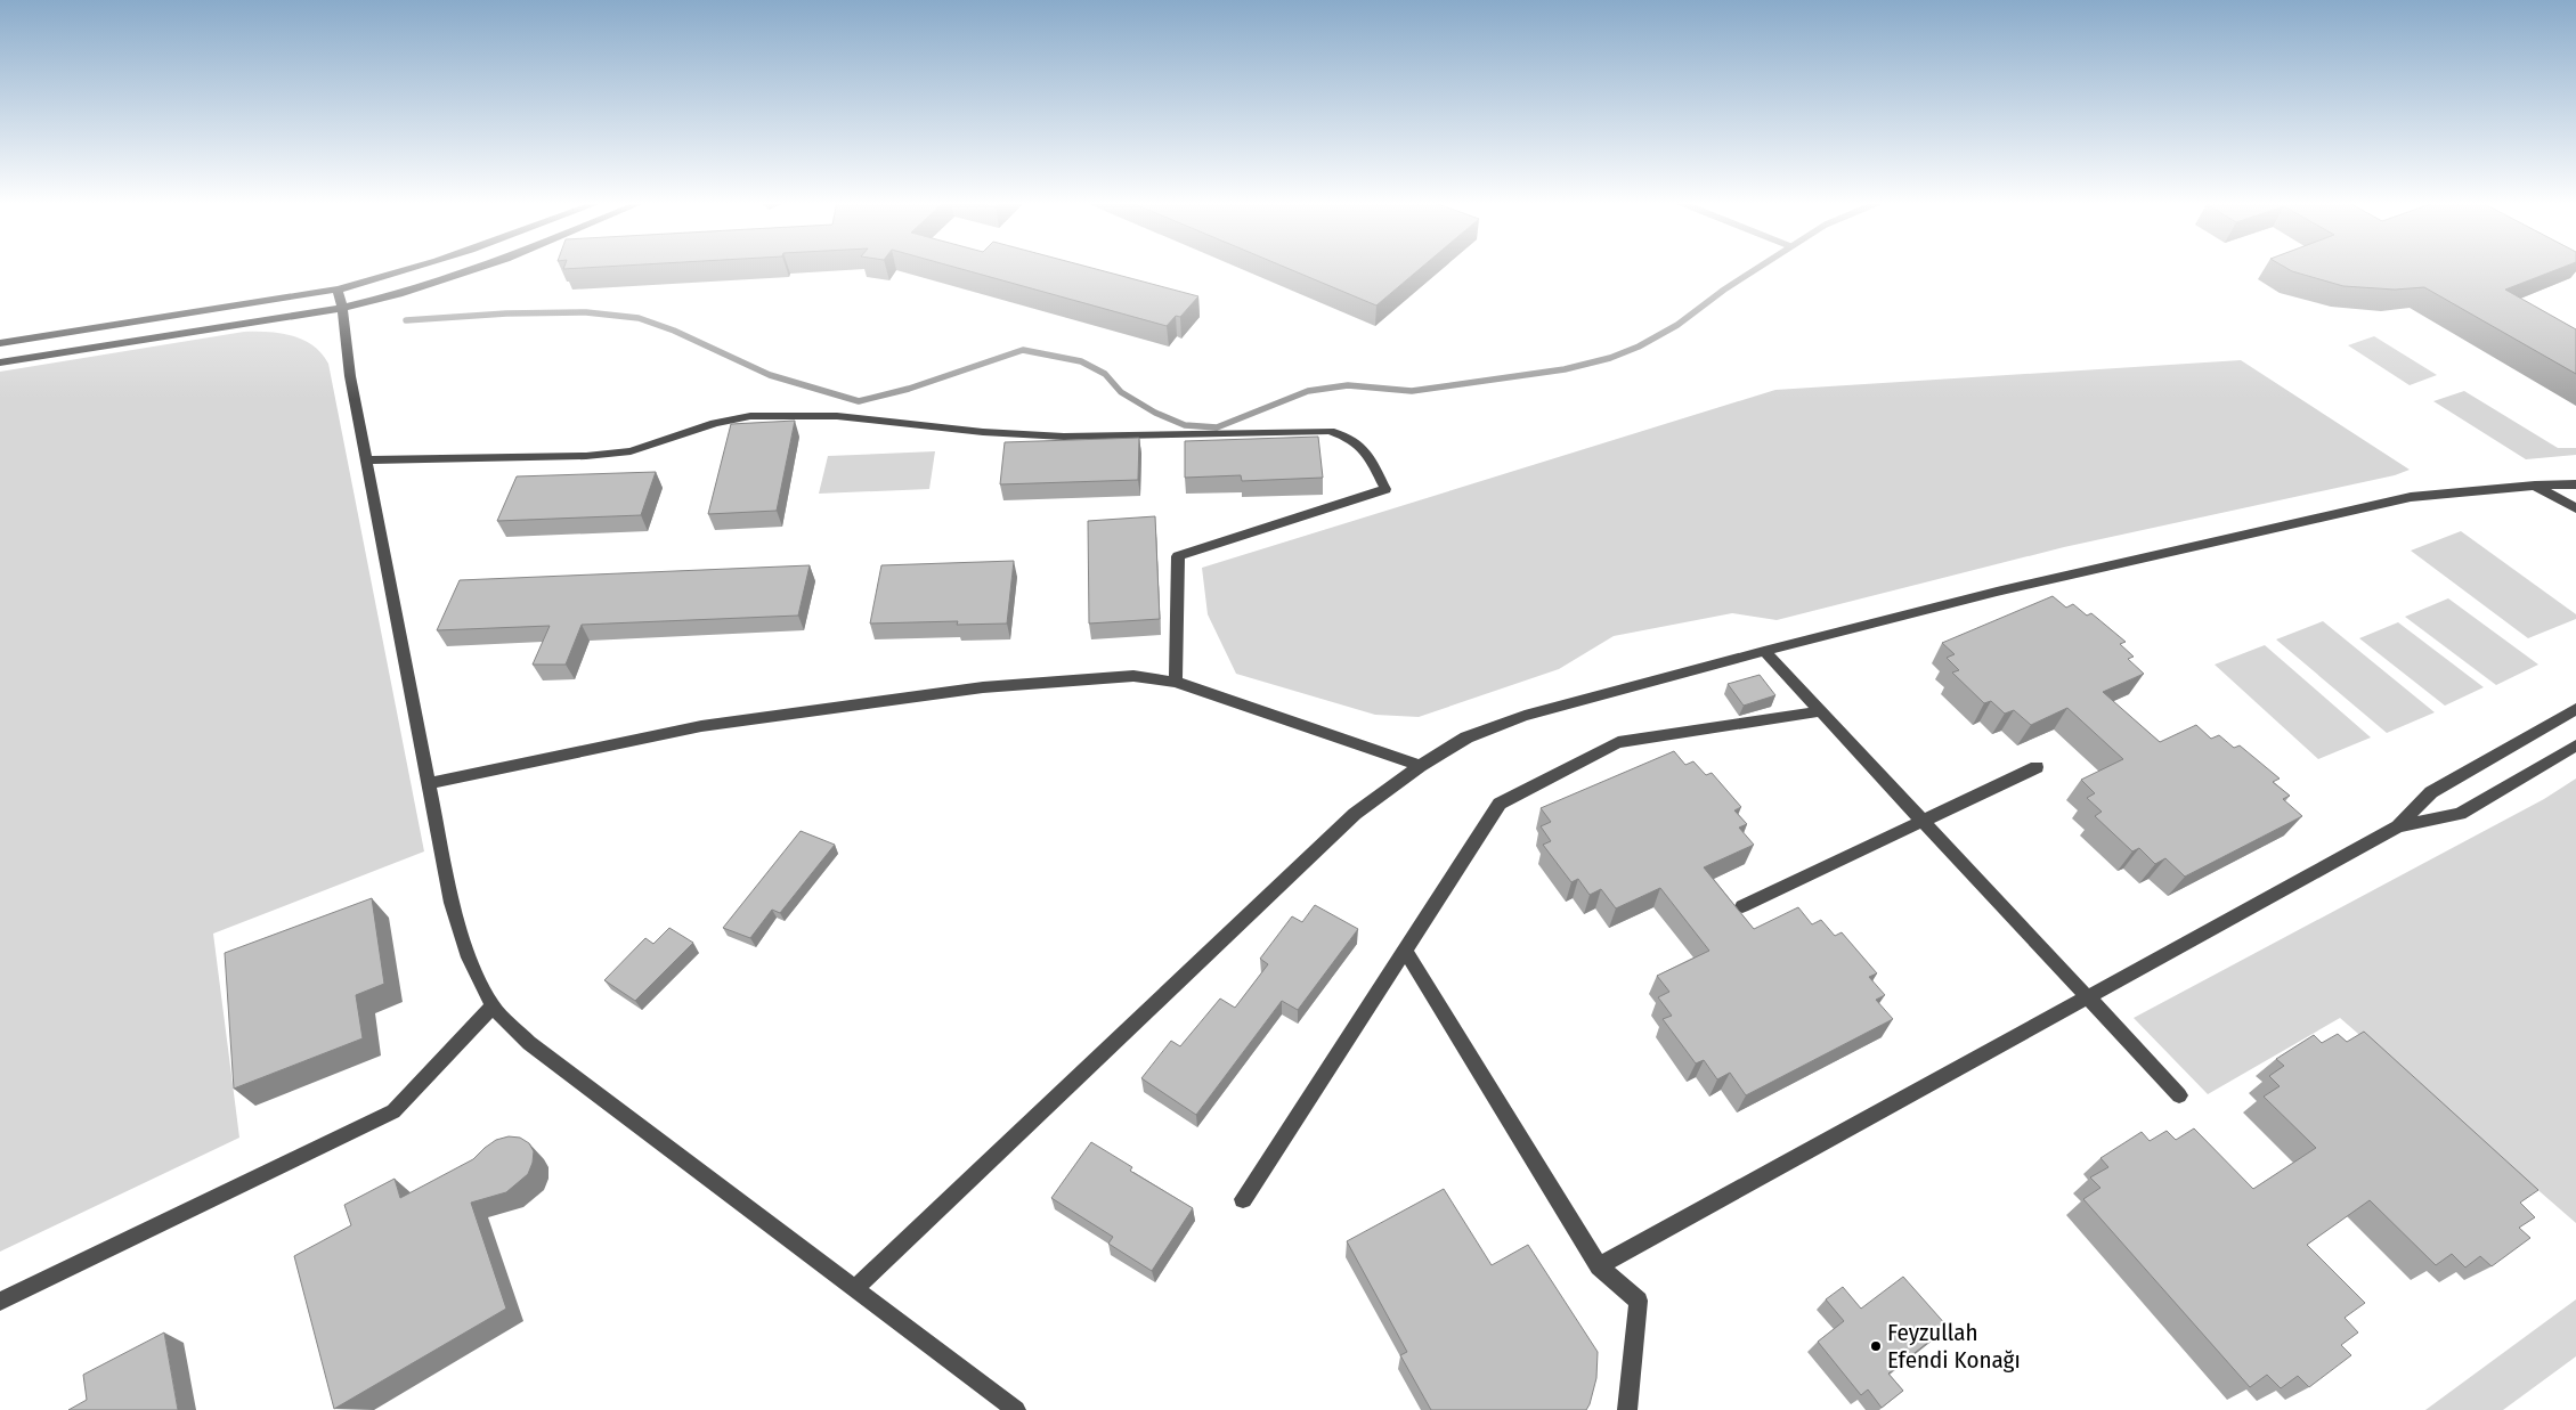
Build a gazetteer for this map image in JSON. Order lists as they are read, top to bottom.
{
  "places": ["Feyzullah Efendi Konağı"]
}
